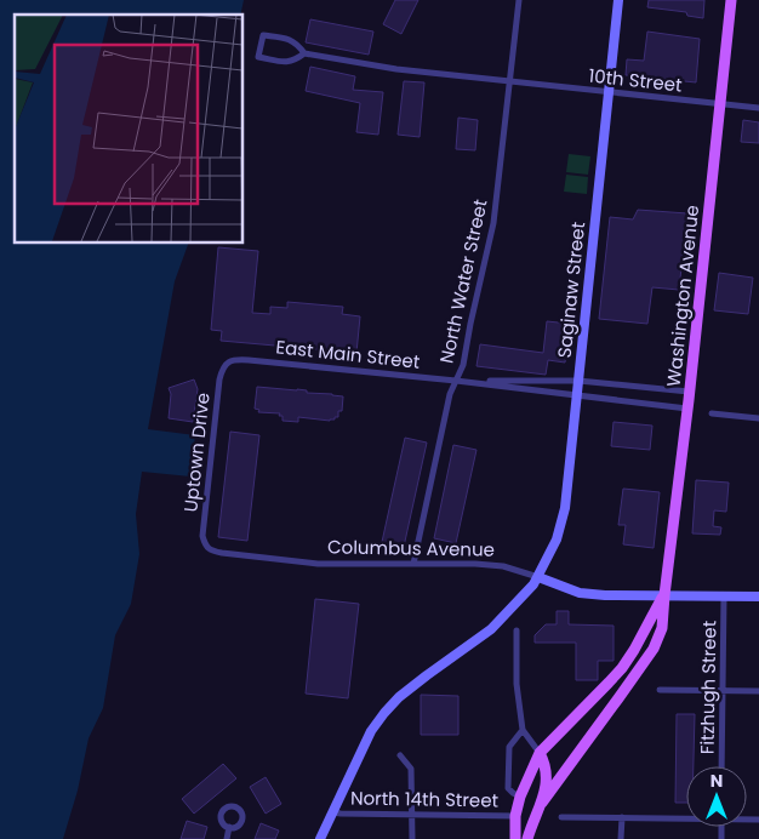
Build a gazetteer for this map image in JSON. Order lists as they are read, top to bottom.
{
  "streets": {
    "main road": ["Washington Avenue"],
    "street": [
      "10th Street",
      "North Water Street",
      "Saginaw Street",
      "East Main Street",
      "Uptown Drive",
      "Columbus Avenue",
      "Fitzhugh Street",
      "North 14th Street"
    ]
  },
  "crossings": [
    ["10th Street", "North Water Street"],
    ["10th Street", "Saginaw Street"],
    ["10th Street", "Washington Avenue"],
    ["North Water Street", "East Main Street"],
    ["North Water Street", "Columbus Avenue"],
    ["Saginaw Street", "East Main Street"],
    ["Saginaw Street", "Columbus Avenue"],
    ["Saginaw Street", "North 14th Street"],
    ["Washington Avenue", "East Main Street"],
    ["Washington Avenue", "Columbus Avenue"],
    ["East Main Street", "Uptown Drive"],
    ["Uptown Drive", "Columbus Avenue"],
    ["Columbus Avenue", "Fitzhugh Street"]
  ],
  "north": "top"
}
